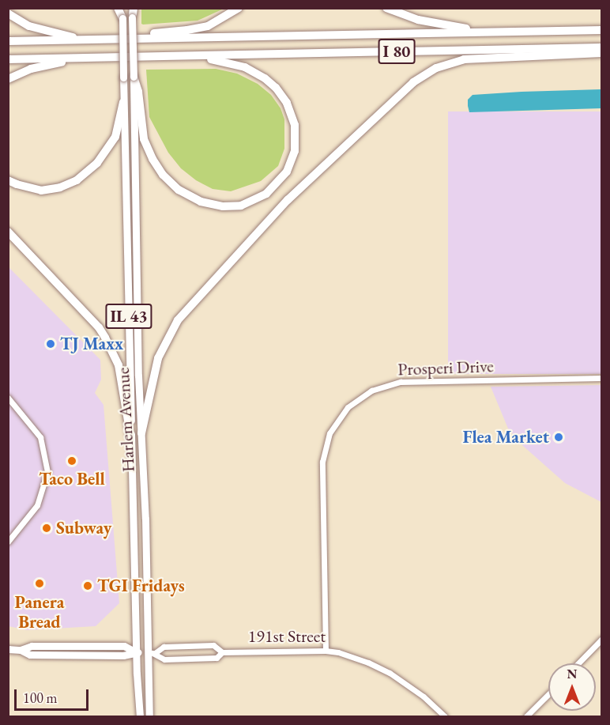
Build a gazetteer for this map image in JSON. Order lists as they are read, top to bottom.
{
  "streets": {
    "highway": ["I 80"],
    "main road": ["IL 43", "Harlem Avenue", "191st Street"],
    "street": ["Prosperi Drive"]
  },
  "crossings": [
    ["Prosperi Drive", "191st Street"],
    ["Harlem Avenue", "191st Street"]
  ],
  "places": [
    "TJ Maxx",
    "Flea Market",
    "Taco Bell",
    "Subway",
    "Panera Bread",
    "TGI Fridays"
  ],
  "scale_bar": "100 m",
  "north": "top"
}
